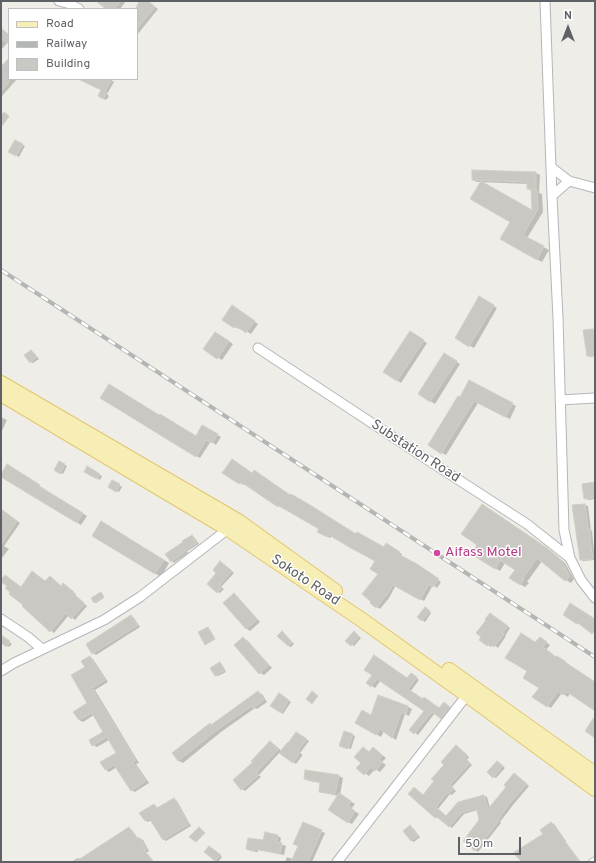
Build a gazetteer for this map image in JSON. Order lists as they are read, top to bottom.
{
  "streets": {
    "main road": ["Sokoto Road"],
    "street": ["Substation Road"]
  },
  "places": ["Aifass Motel"],
  "legend": ["Road", "Railway", "Building"],
  "scale_bar": "50 m",
  "north": "top"
}
